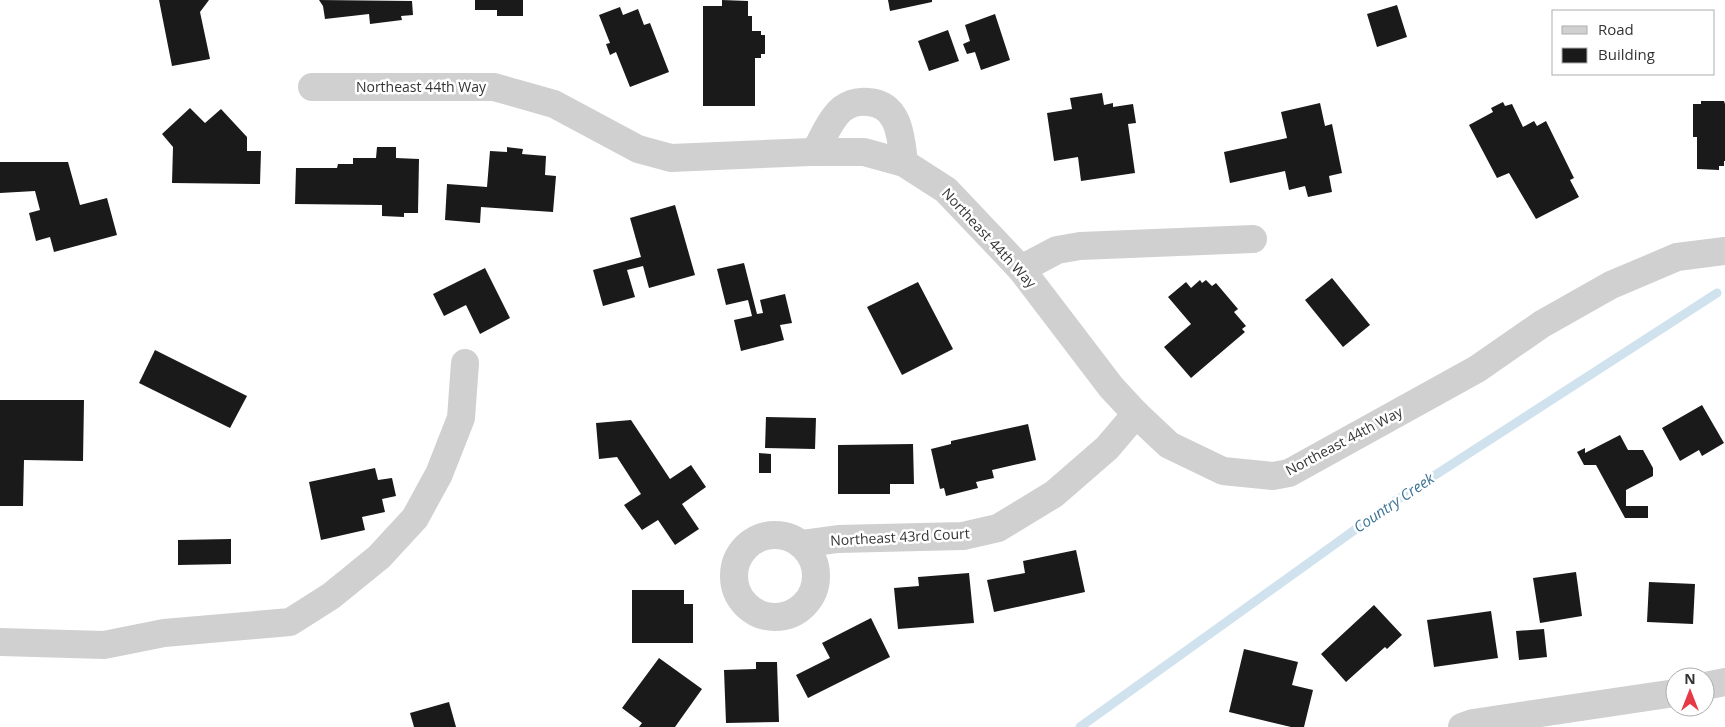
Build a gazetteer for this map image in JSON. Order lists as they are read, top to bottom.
{
  "streets": {
    "street": ["Northeast 44th Way", "Northeast 43rd Court"]
  },
  "crossings": [
    ["Northeast 44th Way", "Northeast 43rd Court"]
  ],
  "water": ["Country Creek"],
  "legend": ["Road", "Building"],
  "north": "top"
}
